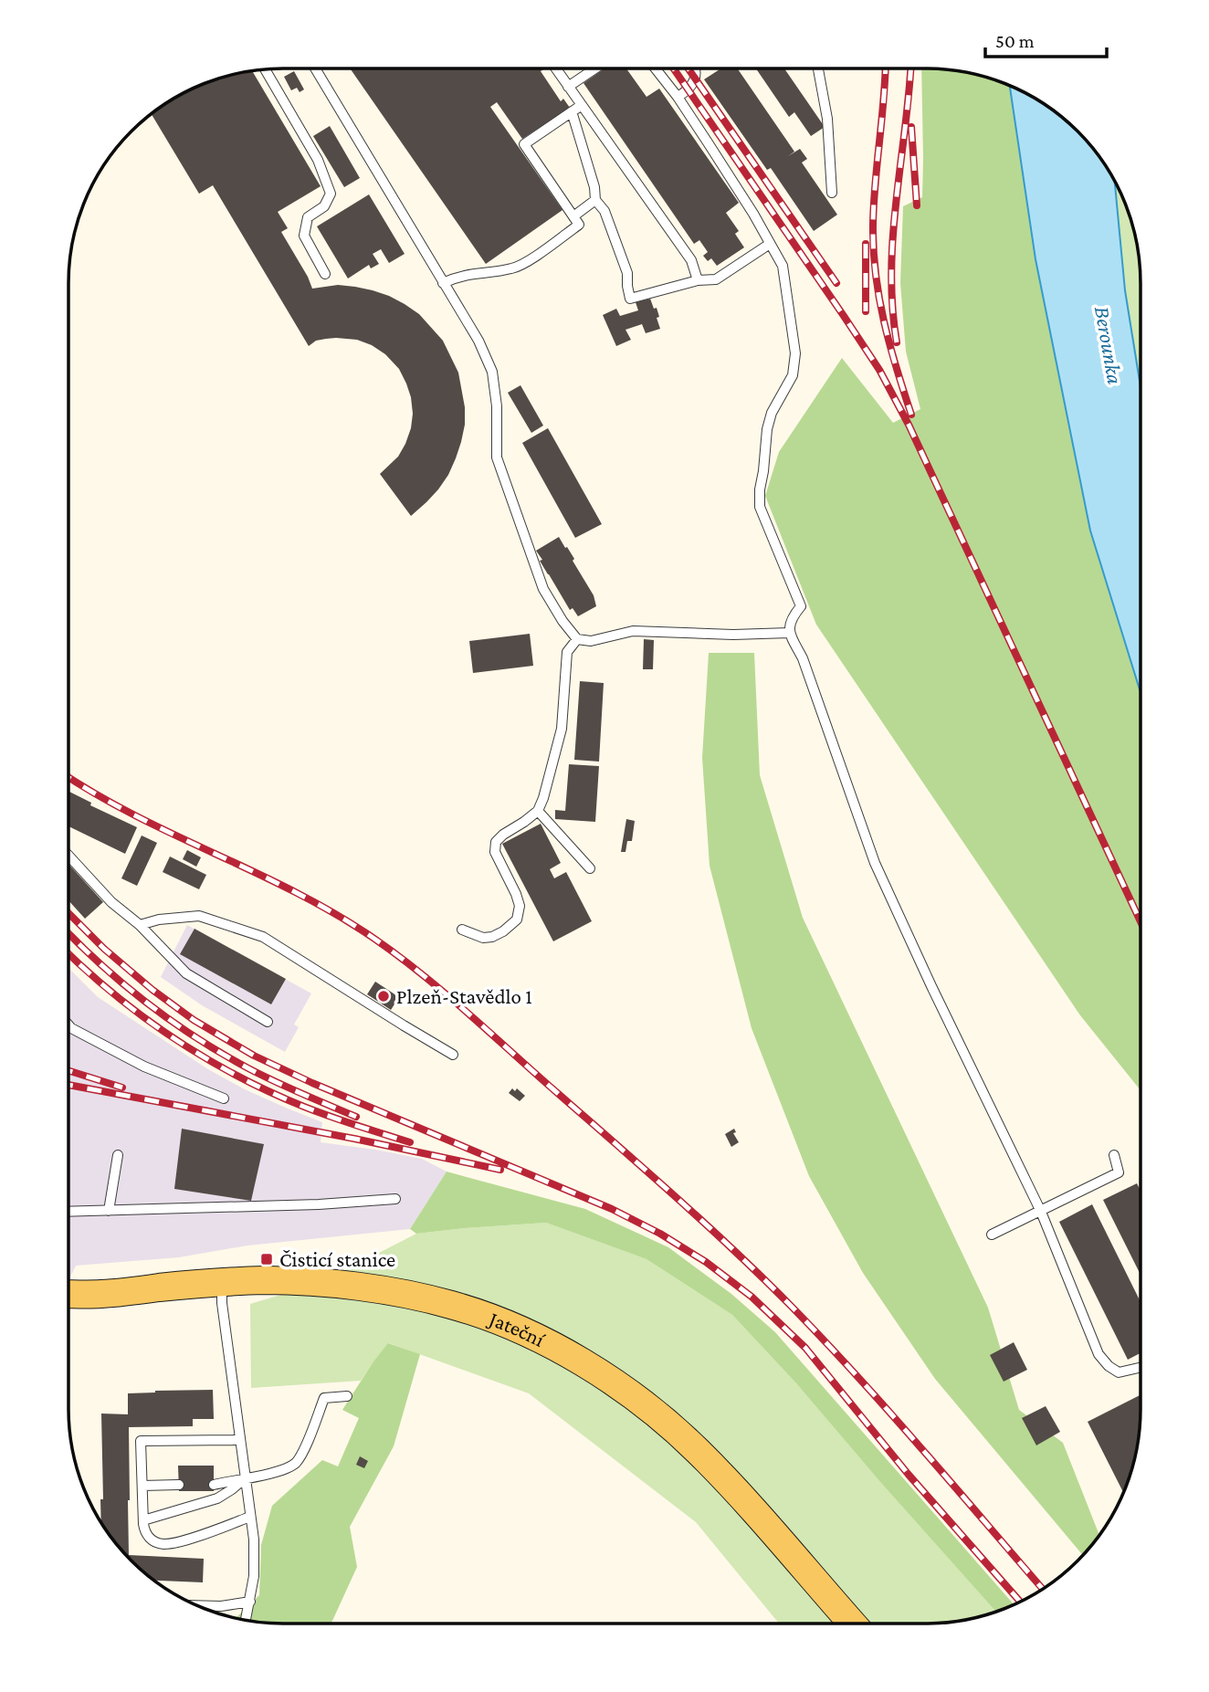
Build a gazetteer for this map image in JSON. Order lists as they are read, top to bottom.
{
  "streets": {
    "main road": ["Jateční"]
  },
  "water": ["Berounka"],
  "places": {
    "other": ["Plzeň-Stavědlo 1"],
    "transit": ["Čisticí stanice"]
  },
  "scale_bar": "50 m"
}
